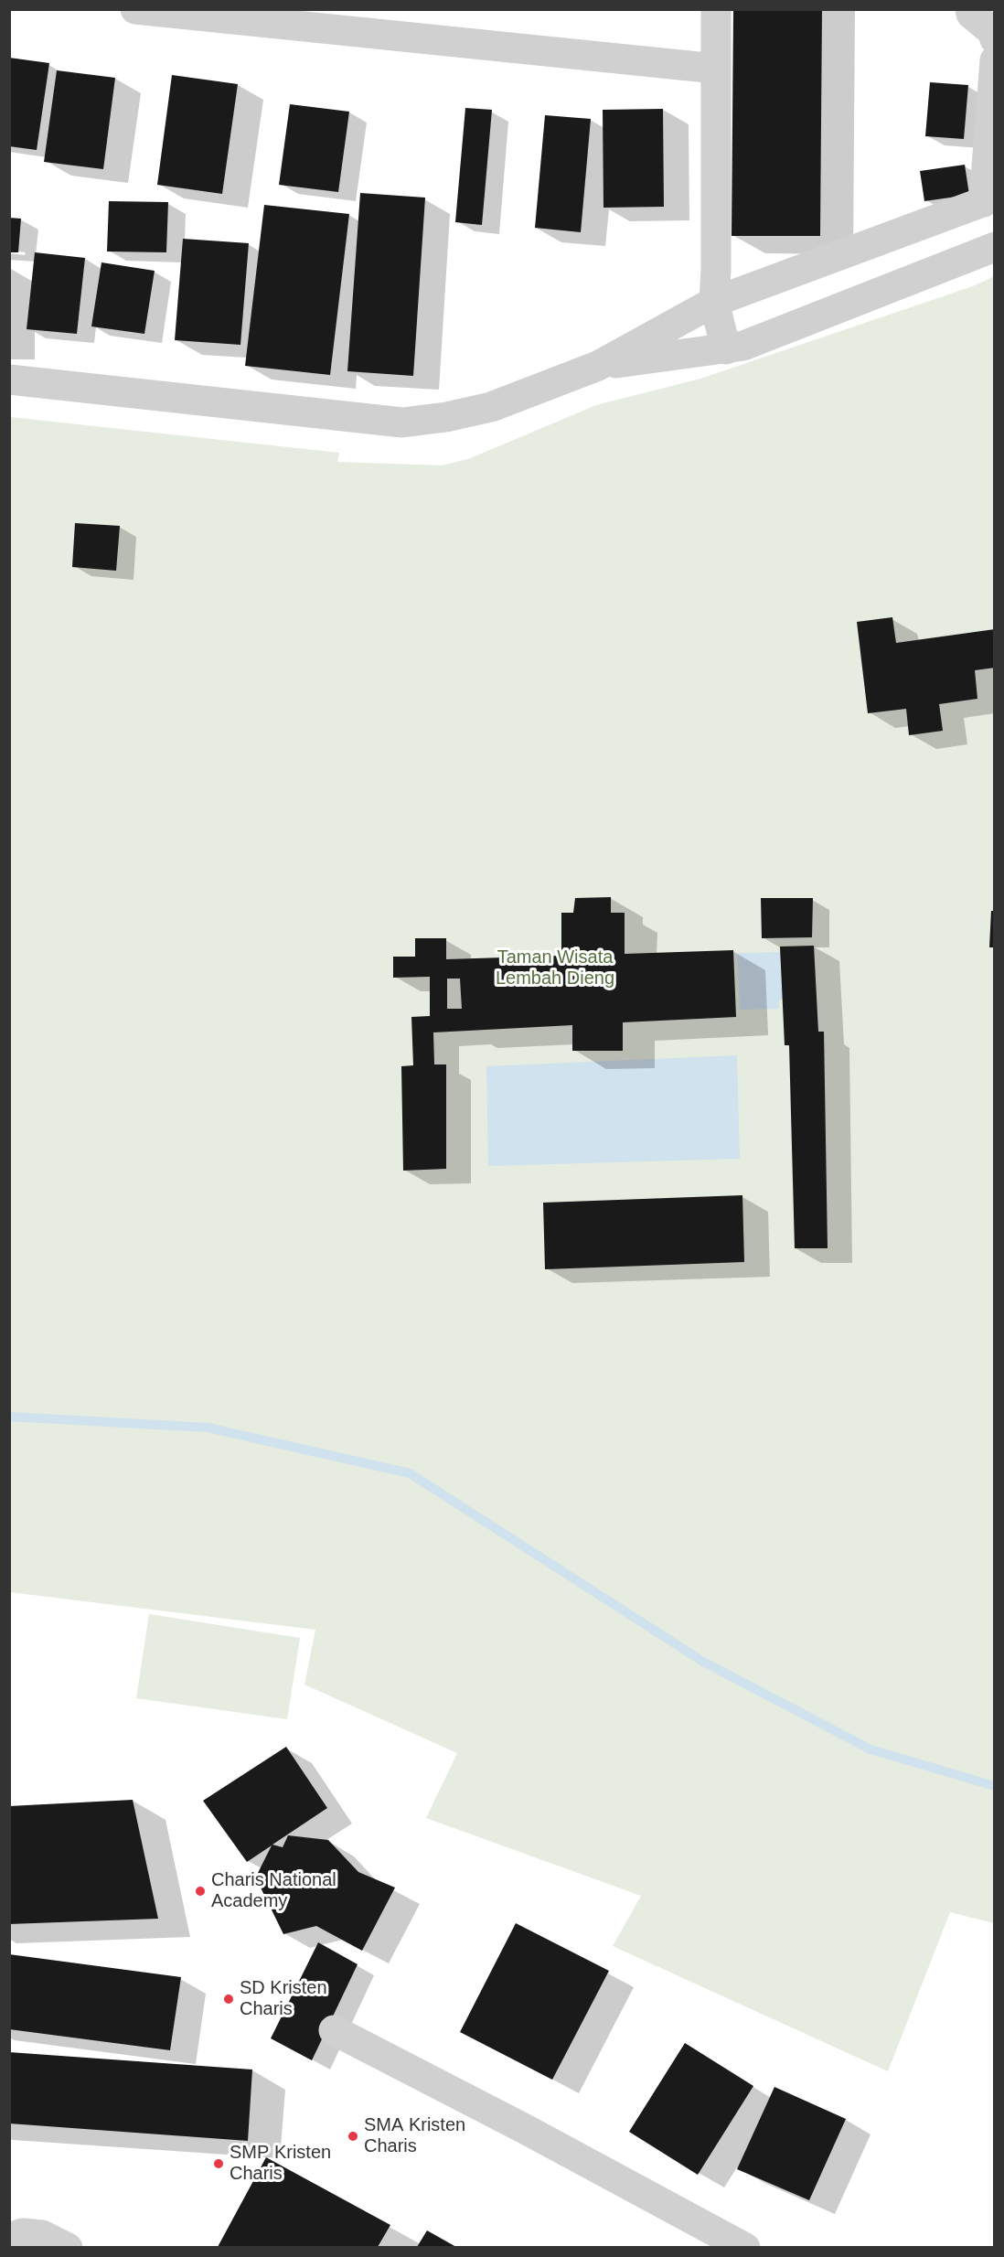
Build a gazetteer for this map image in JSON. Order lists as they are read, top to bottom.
{
  "parks": ["Taman Wisata Lembah Dieng"],
  "places": [
    "Charis National Academy",
    "SD Kristen Charis",
    "SMA Kristen Charis",
    "SMP Kristen Charis"
  ]
}
